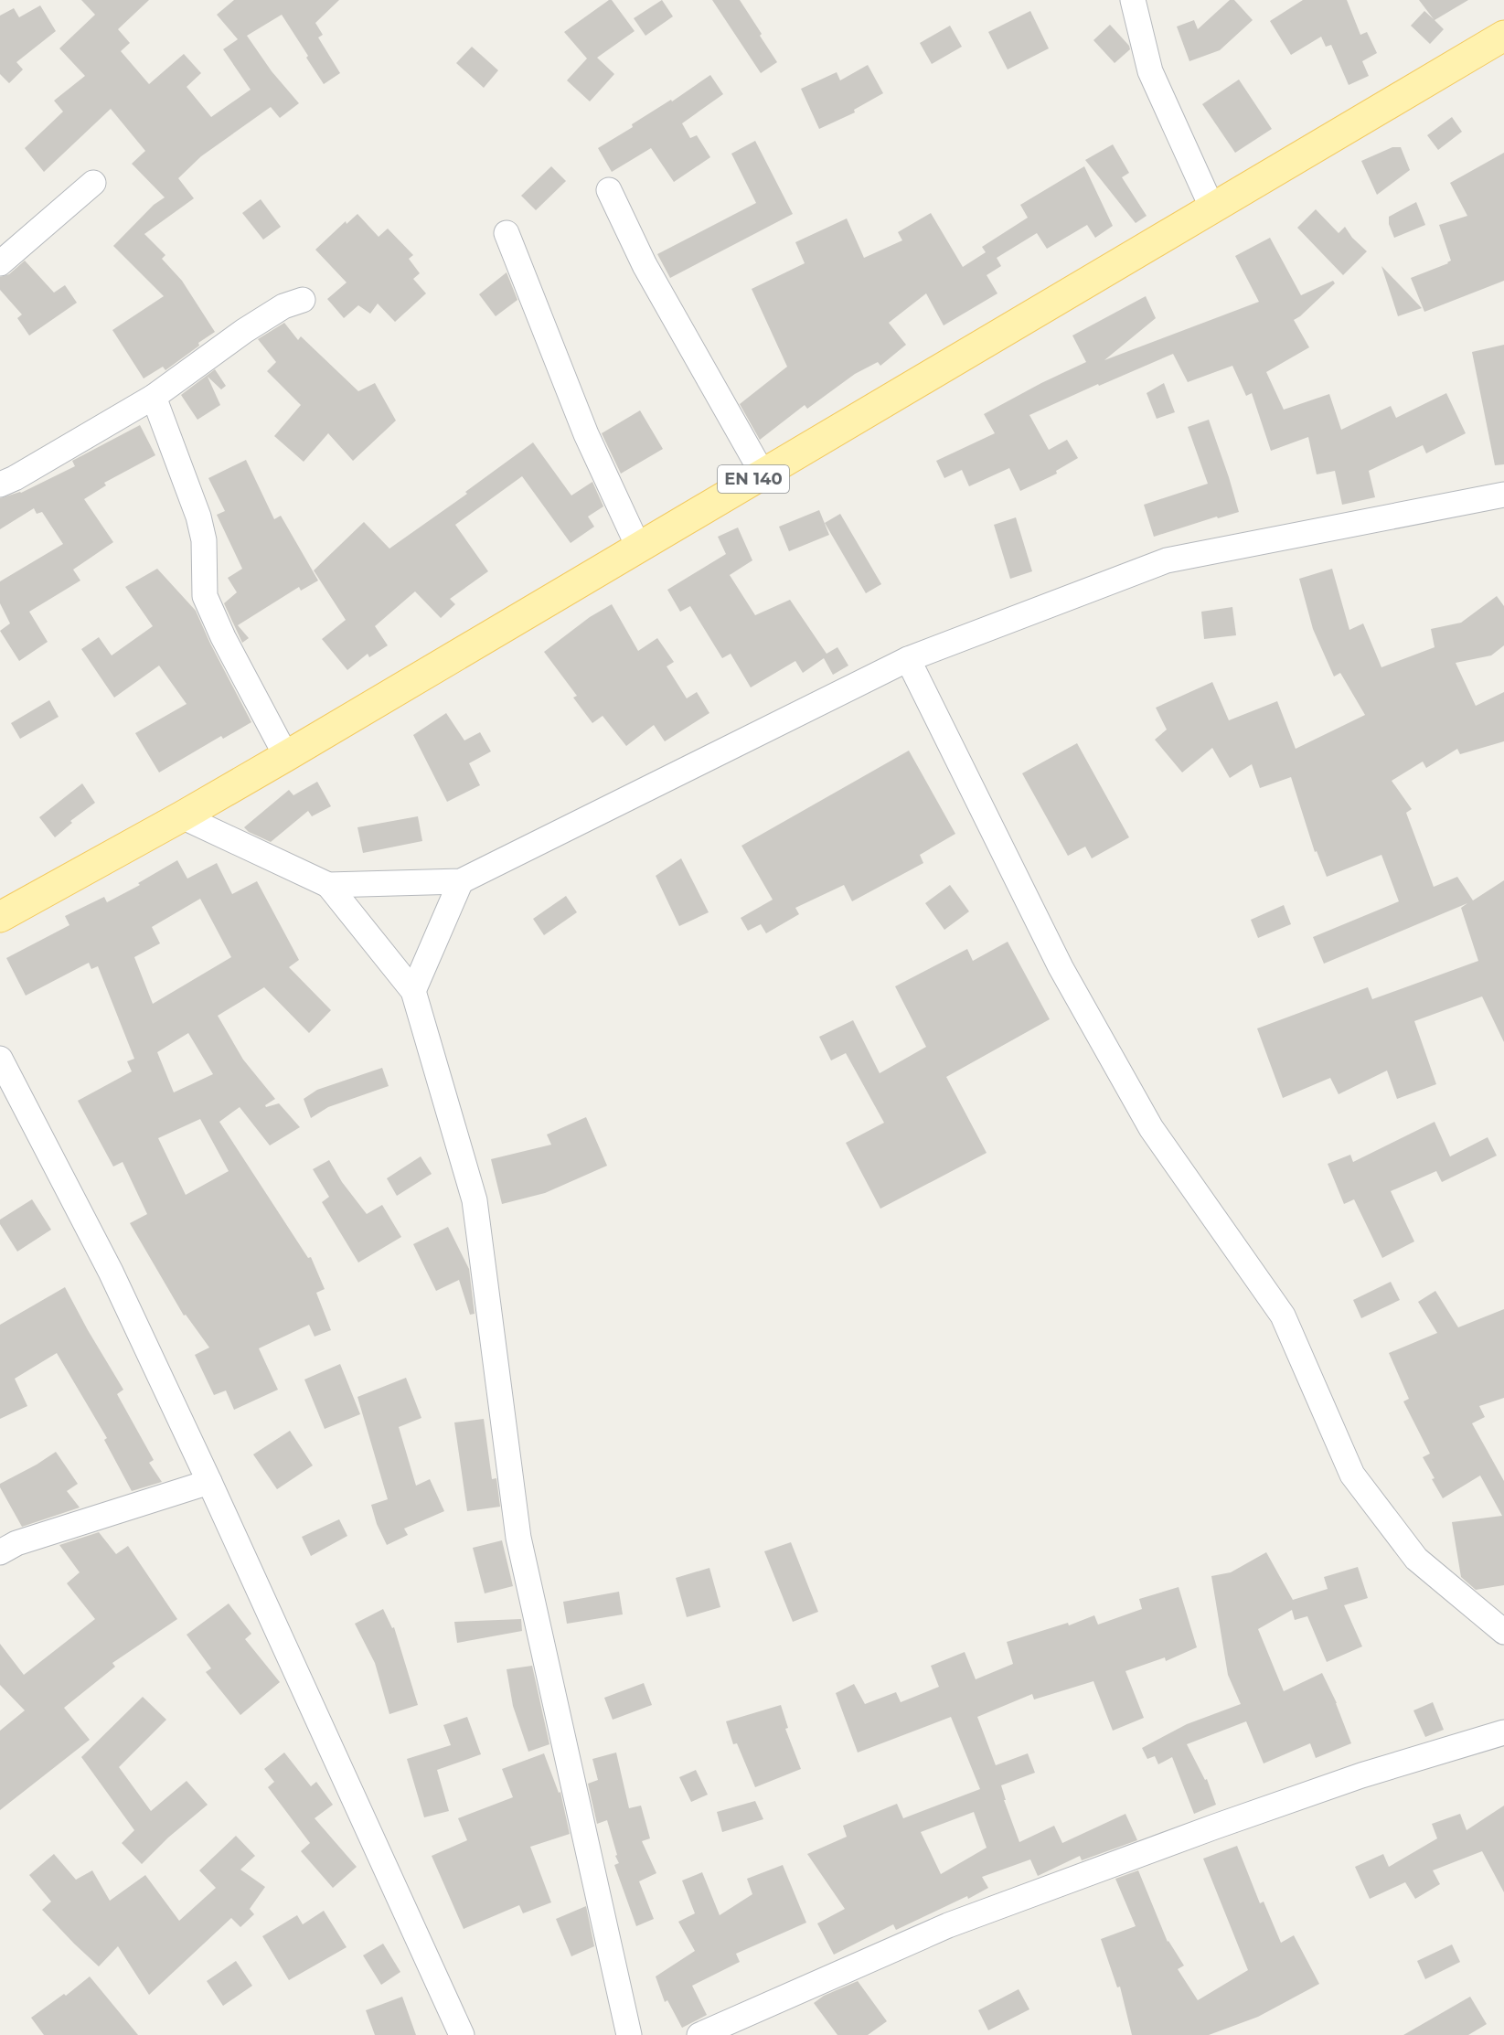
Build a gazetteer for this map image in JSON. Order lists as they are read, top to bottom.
{
  "streets": {
    "main road": ["EN 140"]
  }
}
